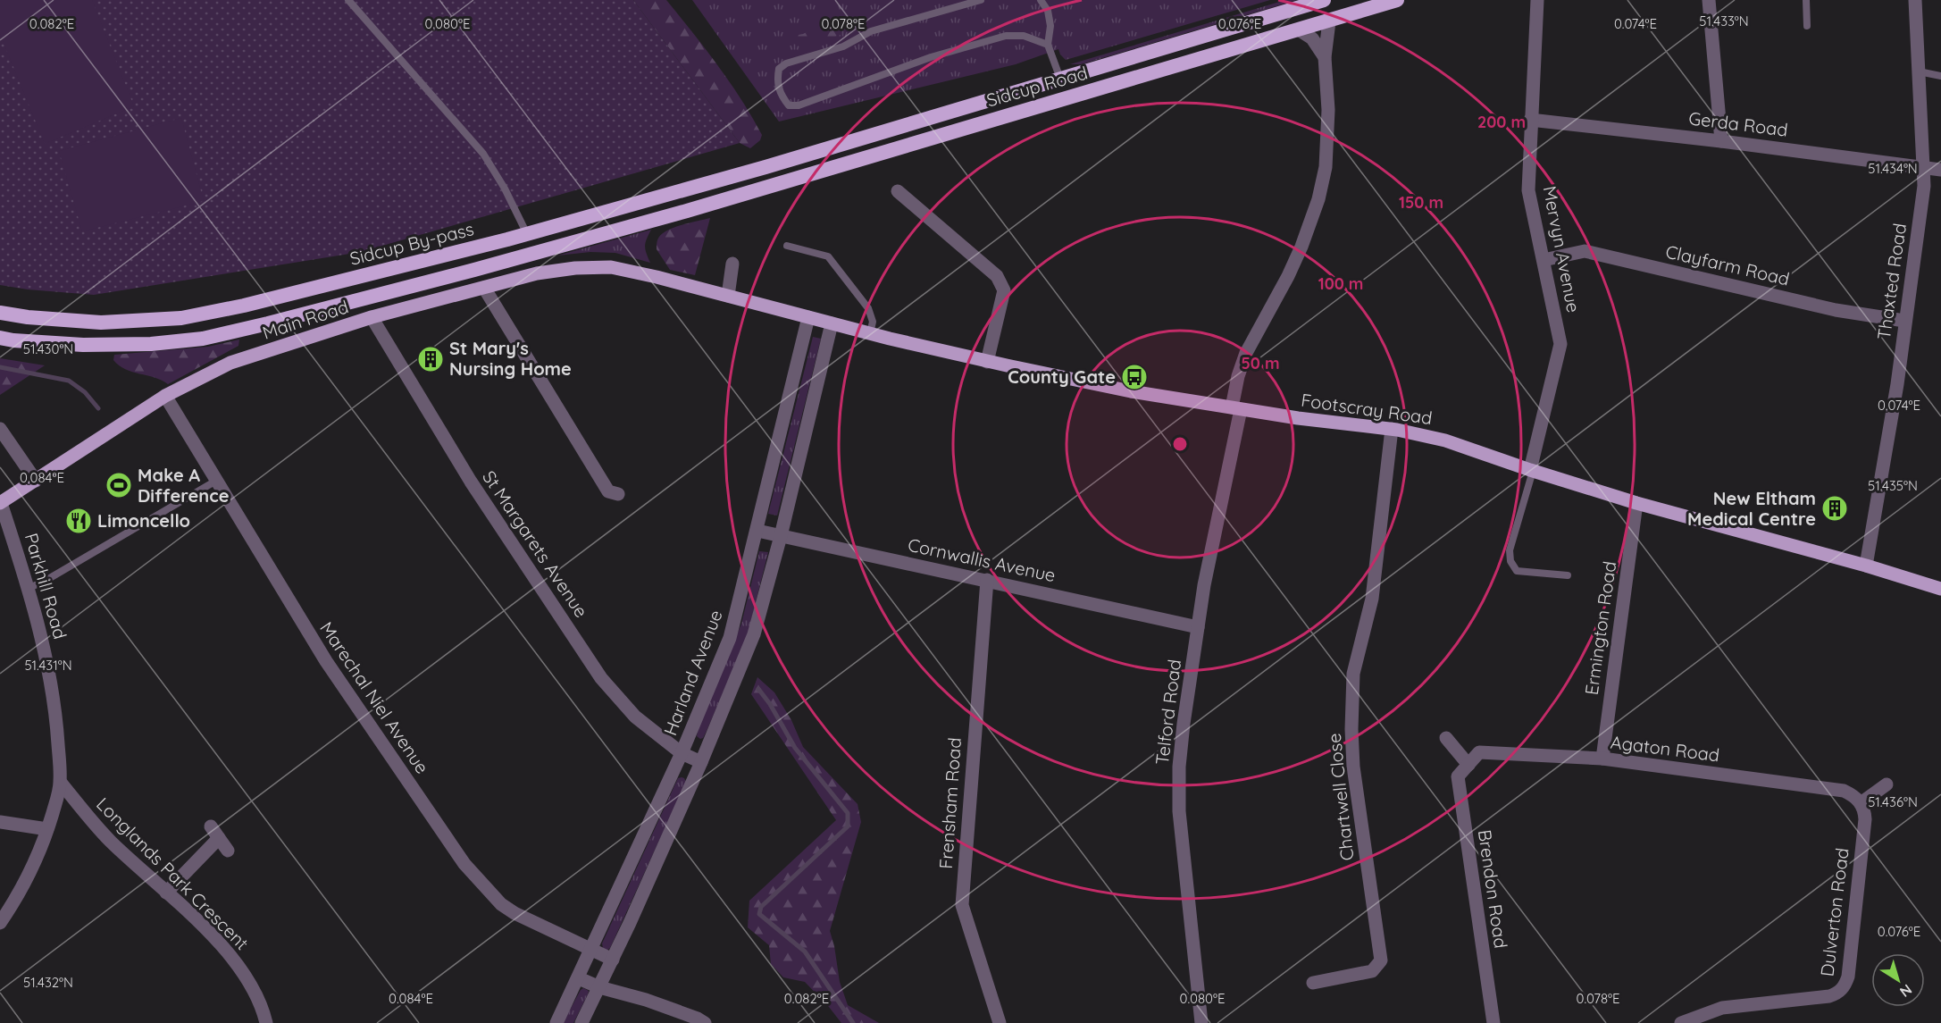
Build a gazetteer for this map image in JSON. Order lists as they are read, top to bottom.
{
  "streets": {
    "highway": ["Sidcup Road", "Sidcup By-pass"],
    "main road": ["Main Road", "Footscray Road"],
    "street": [
      "Gerda Road",
      "Mervyn Avenue",
      "Clayfarm Road",
      "Thaxted Road",
      "St Margarets Avenue",
      "Cornwallis Avenue",
      "Parkhill Road",
      "Ermington Road",
      "Harland Avenue",
      "Marechal Niel Avenue",
      "Telford Road",
      "Agaton Road",
      "Chartwell Close",
      "Frensham Road",
      "Longlands Park Crescent",
      "Brendon Road",
      "Dulverton Road"
    ]
  },
  "crossings": [
    ["Sidcup Road", "Sidcup By-pass"],
    ["Gerda Road", "Mervyn Avenue"],
    ["Gerda Road", "Thaxted Road"],
    ["Mervyn Avenue", "Clayfarm Road"],
    ["Mervyn Avenue", "Footscray Road"],
    ["Clayfarm Road", "Thaxted Road"],
    ["Thaxted Road", "Footscray Road"],
    ["Main Road", "Footscray Road"],
    ["Main Road", "St Margarets Avenue"],
    ["Main Road", "Parkhill Road"],
    ["Main Road", "Marechal Niel Avenue"],
    ["Footscray Road", "Ermington Road"],
    ["Footscray Road", "Harland Avenue"],
    ["Footscray Road", "Telford Road"],
    ["Footscray Road", "Chartwell Close"],
    ["St Margarets Avenue", "Harland Avenue"],
    ["Cornwallis Avenue", "Harland Avenue"],
    ["Cornwallis Avenue", "Telford Road"],
    ["Cornwallis Avenue", "Frensham Road"],
    ["Parkhill Road", "Longlands Park Crescent"],
    ["Ermington Road", "Agaton Road"],
    ["Harland Avenue", "Marechal Niel Avenue"],
    ["Agaton Road", "Brendon Road"],
    ["Agaton Road", "Dulverton Road"]
  ],
  "places": {
    "building": ["St Mary's Nursing Home", "New Eltham Medical Centre"],
    "bus stop": ["County Gate"],
    "sports": ["Make A Difference"],
    "restaurant": ["Limoncello"]
  },
  "north": "bottom right",
  "coordinates": [
    "51.433°N",
    "0.082°E",
    "0.078°E",
    "0.076°E",
    "0.074°E",
    "0.080°E",
    "51.434°N",
    "51.430°N",
    "0.084°E",
    "51.435°N",
    "51.431°N",
    "51.436°N",
    "51.432°N"
  ],
  "rings": [
    "200 m",
    "150 m",
    "100 m",
    "50 m"
  ]
}
